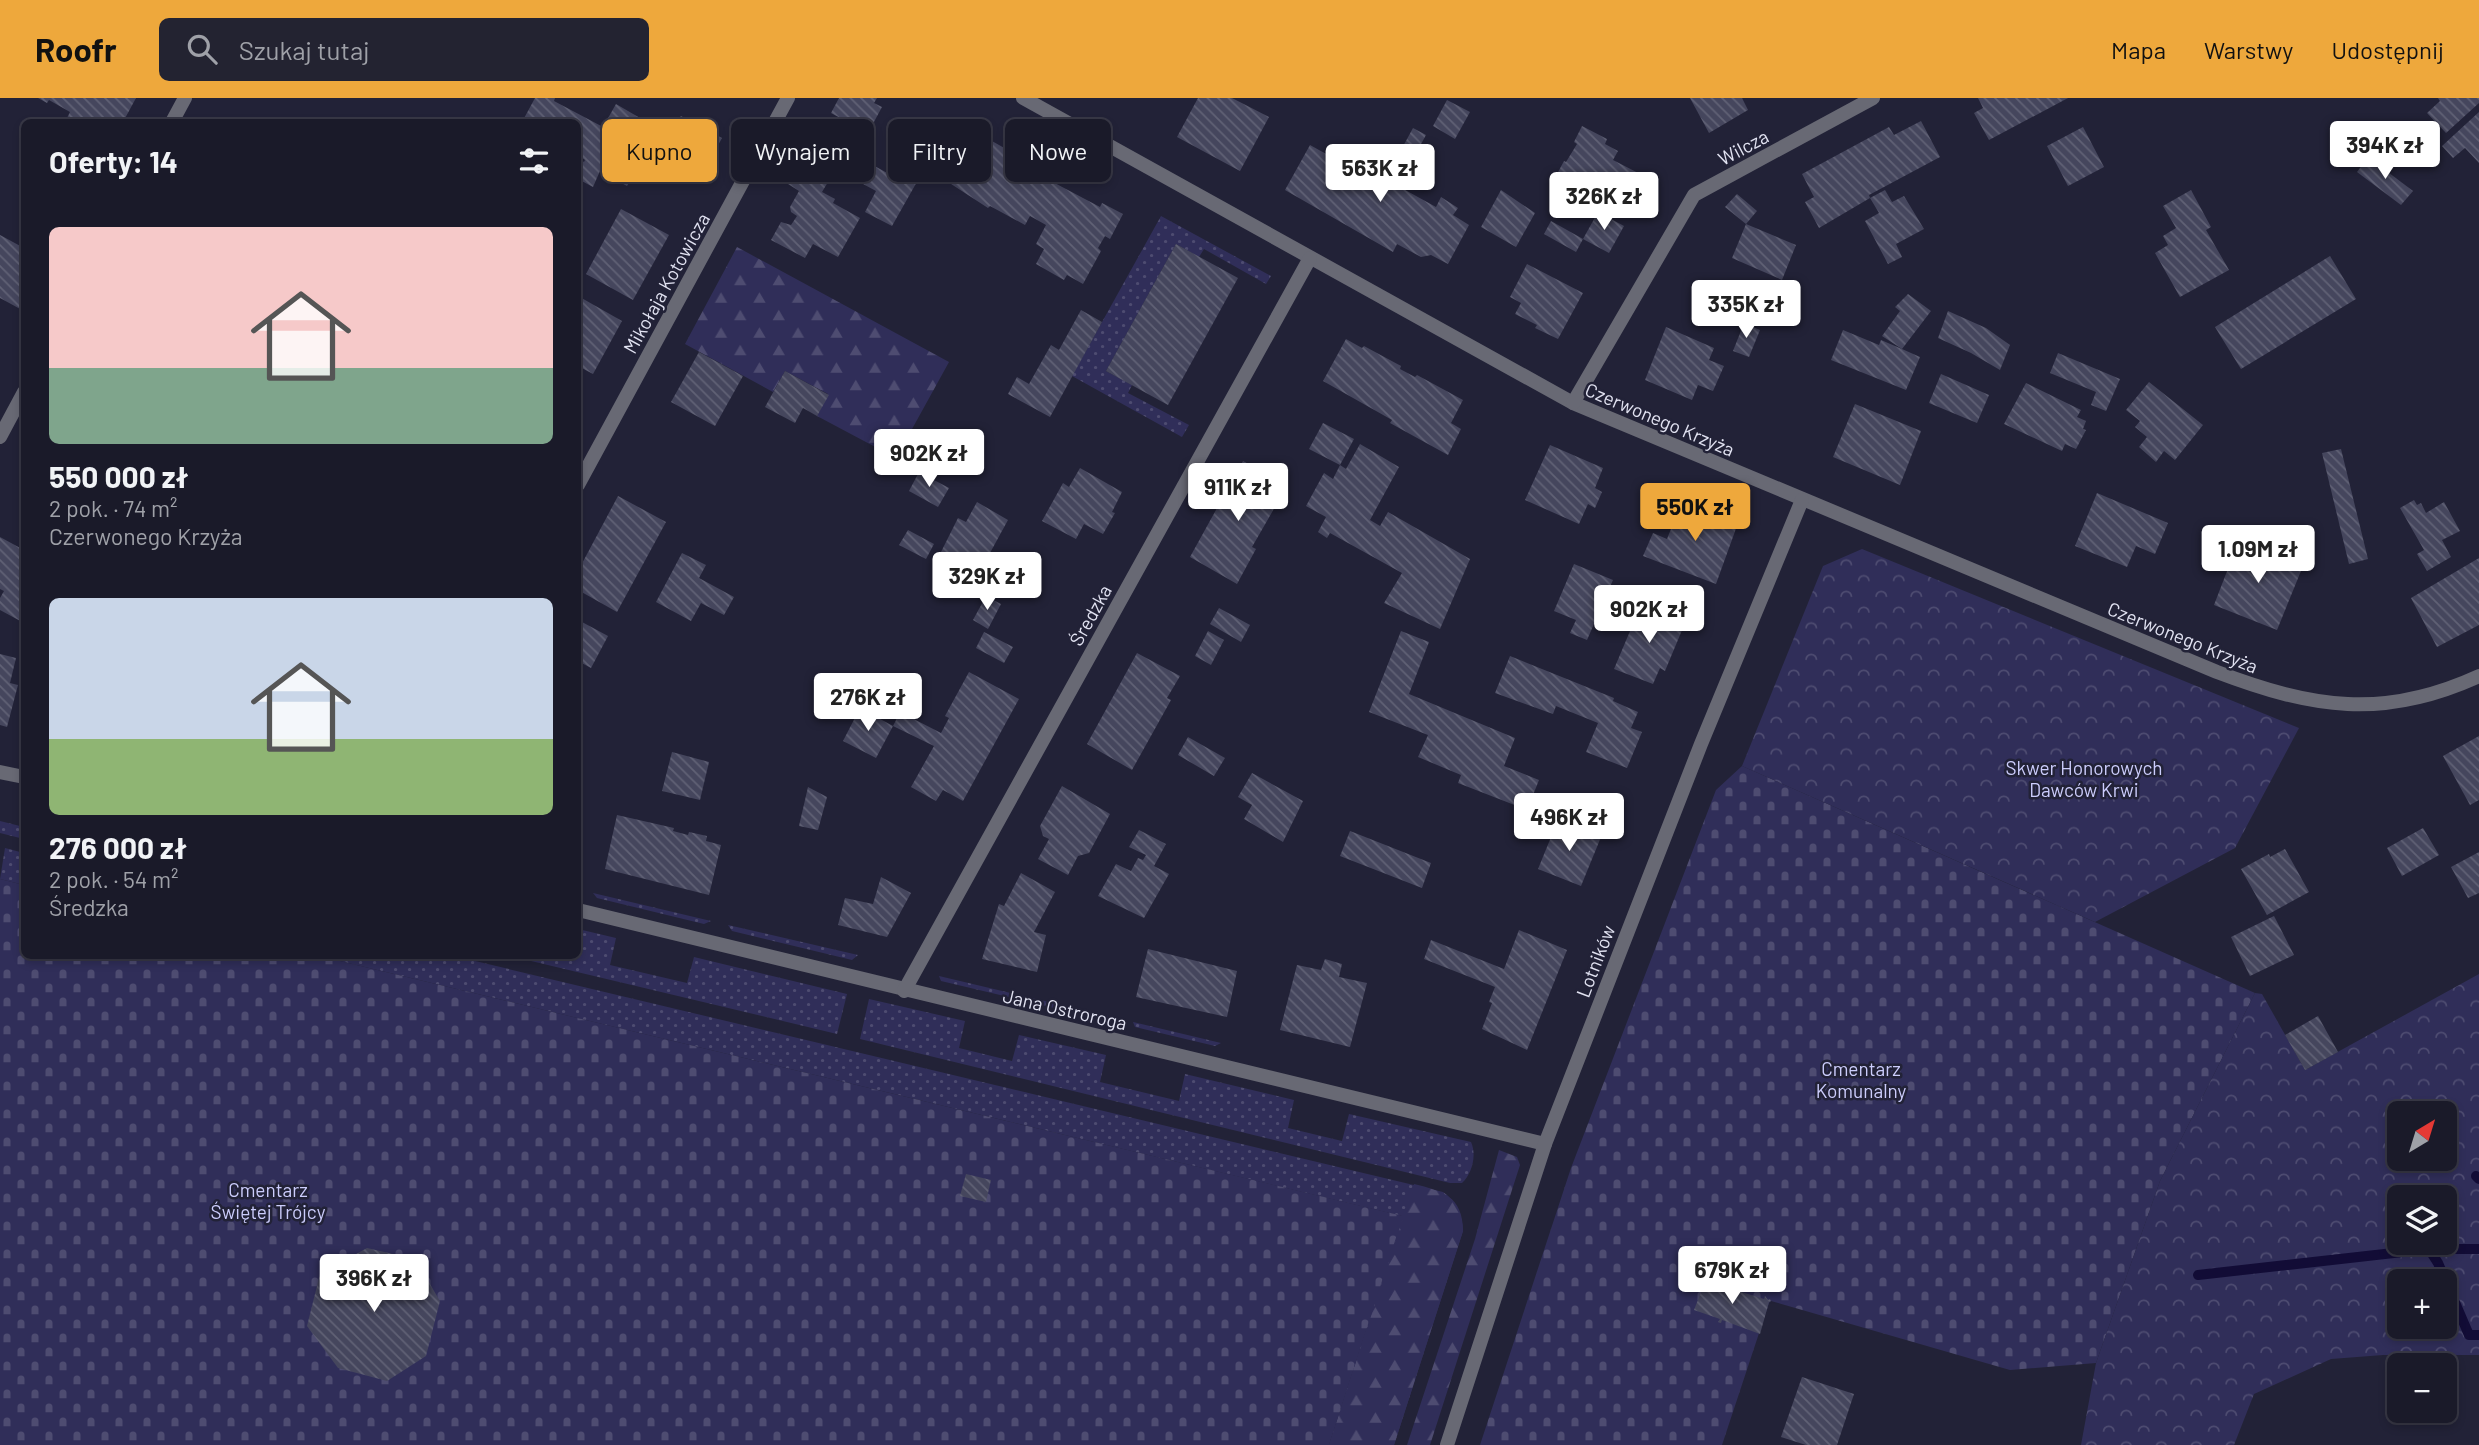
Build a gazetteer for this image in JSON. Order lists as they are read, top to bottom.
{
  "streets": {
    "street": [
      "Wilcza",
      "Mikołaja Kotowicza",
      "Czerwonego Krzyża",
      "Średzka",
      "Lotników",
      "Jana Ostroroga"
    ]
  },
  "crossings": [
    ["Wilcza", "Czerwonego Krzyża"],
    ["Czerwonego Krzyża", "Średzka"],
    ["Czerwonego Krzyża", "Lotników"],
    ["Średzka", "Jana Ostroroga"],
    ["Lotników", "Jana Ostroroga"]
  ],
  "parks": ["Skwer Honorowych Dawców Krwi", "Cmentarz Komunalny", "Cmentarz Świętej Trójcy"],
  "north": "top right",
  "page": {
    "header": "Roofr",
    "search": "Szukaj tutaj",
    "nav": ["Mapa", "Warstwy", "Udostępnij"],
    "chip": [
      "Kupno",
      "Wynajem",
      "Filtry",
      "Nowe"
    ],
    "heading": "Oferty: 14",
    "price": [
      "394K zł",
      "563K zł",
      "326K zł",
      "335K zł",
      "902K zł",
      "911K zł",
      "550K zł",
      "1.09M zł",
      "329K zł",
      "902K zł",
      "276K zł",
      "496K zł",
      "679K zł",
      "396K zł"
    ],
    "list": [
      {
        "name": "550 000 zł",
        "note": "2 pok. · 74 m² · Czerwonego Krzyża"
      },
      {
        "name": "276 000 zł",
        "note": "2 pok. · 54 m² · Średzka"
      }
    ],
    "map_buttons": ["+", "−"]
  }
}
